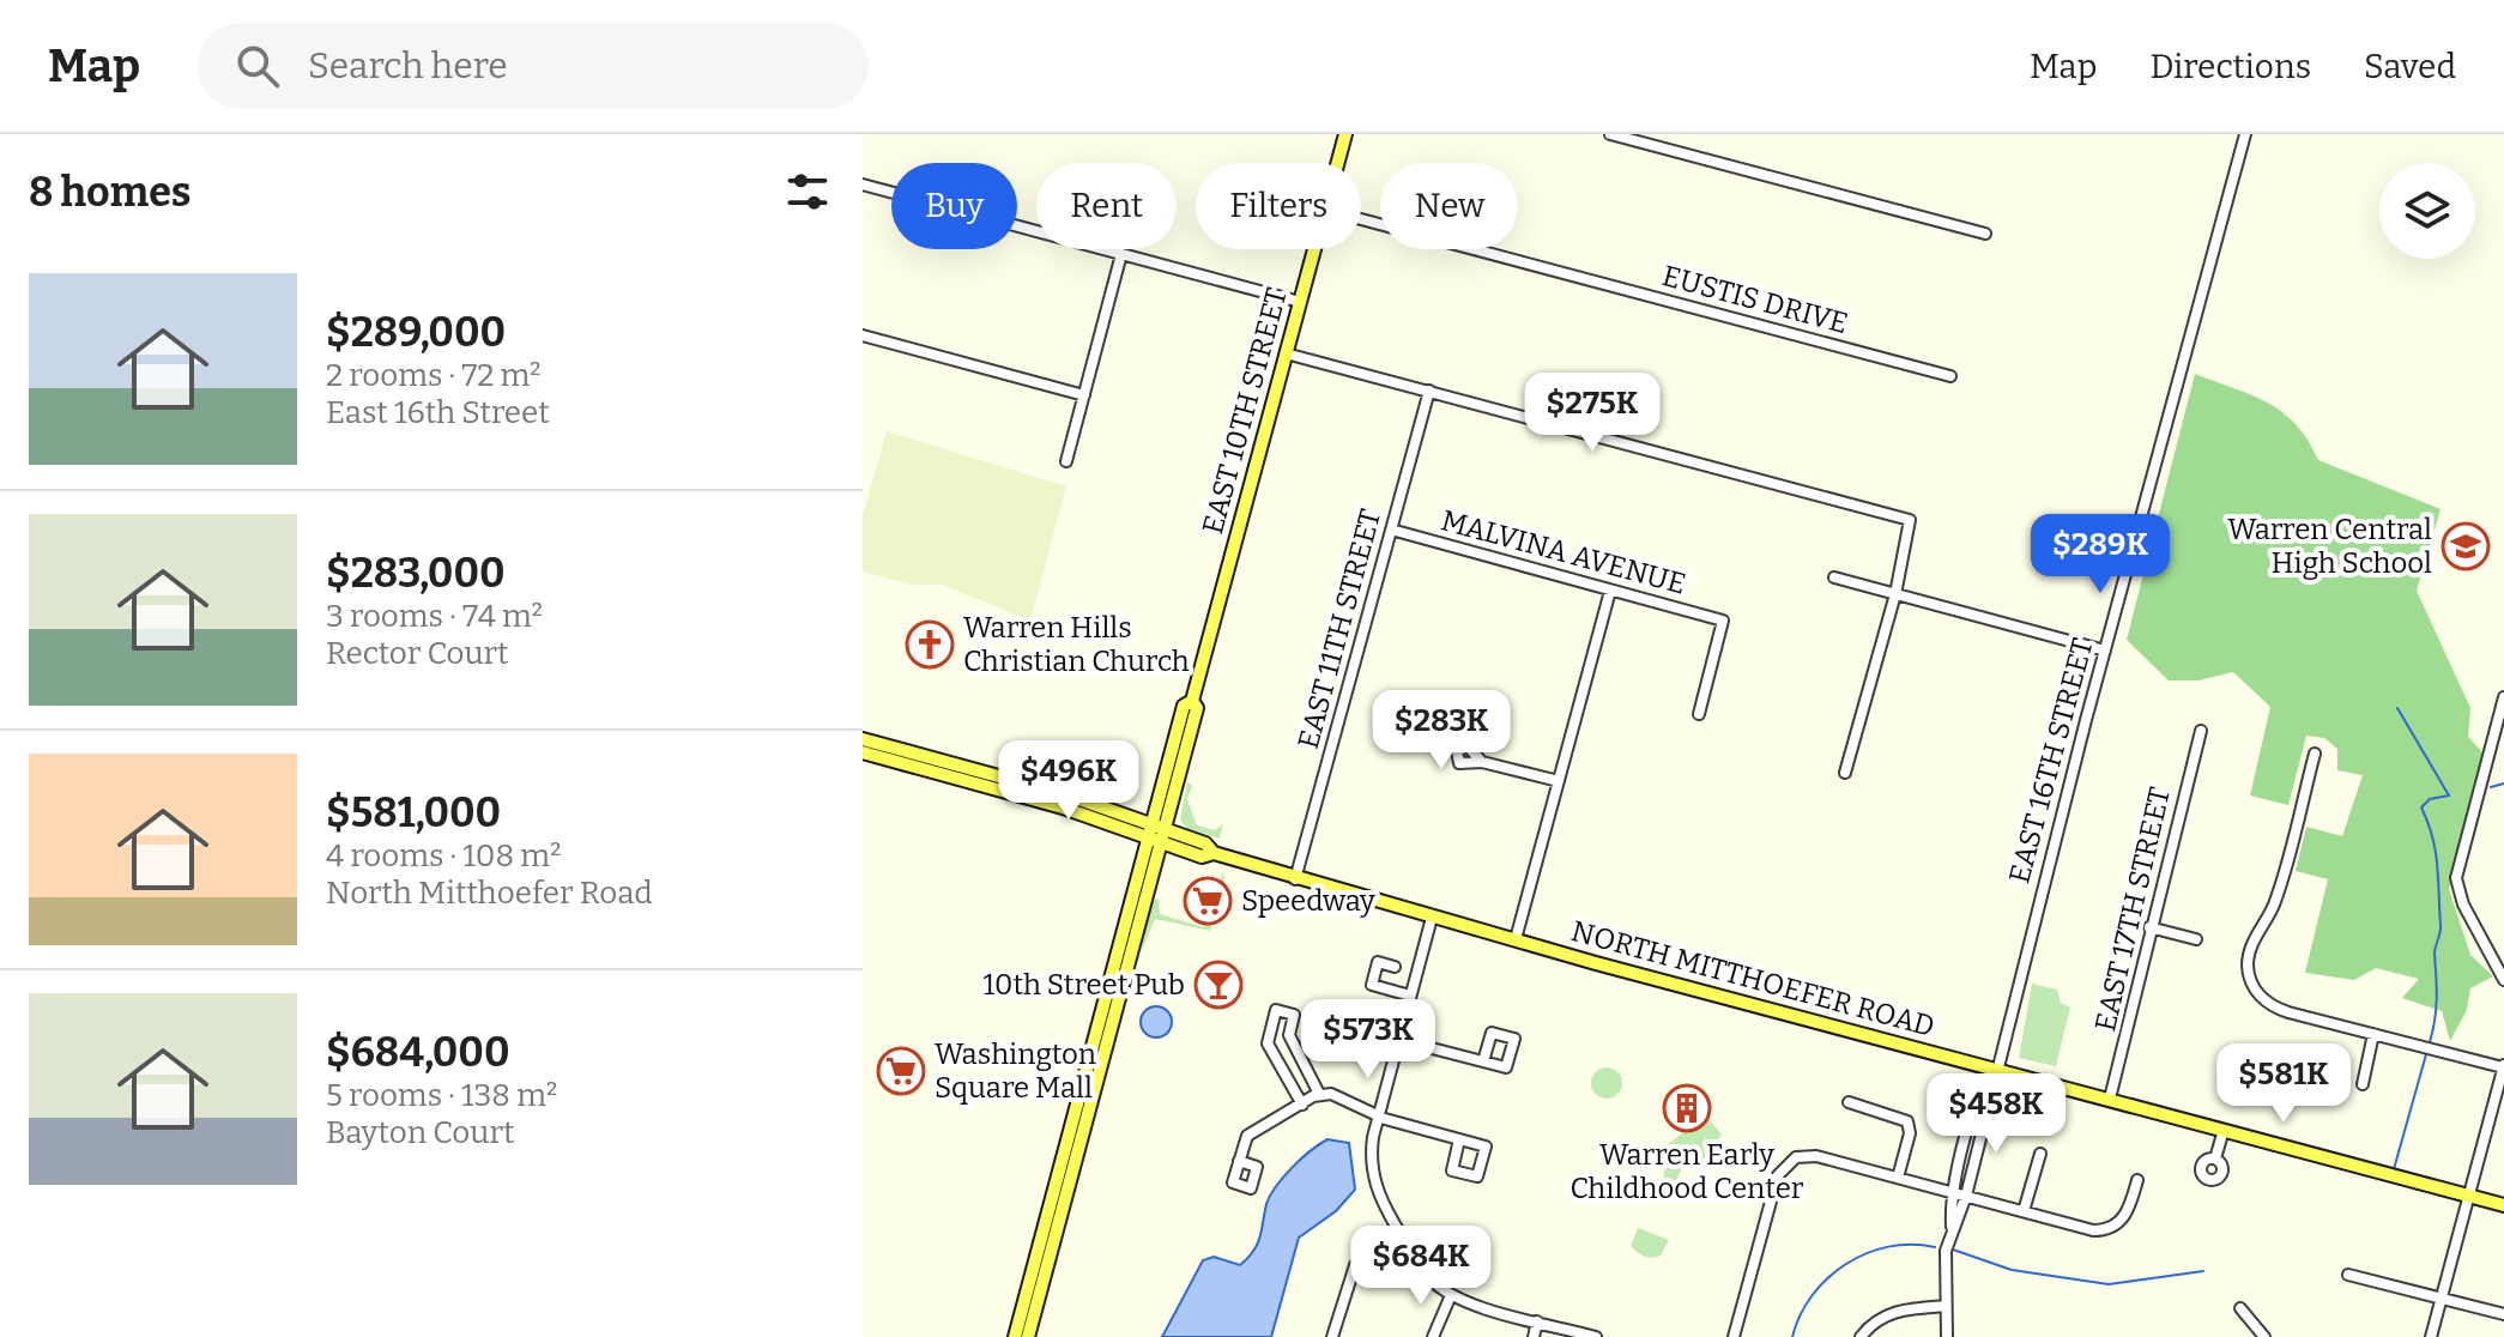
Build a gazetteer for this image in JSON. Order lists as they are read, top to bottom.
{
  "streets": {
    "main road": ["EAST 10TH STREET", "NORTH MITTHOEFER ROAD"],
    "street": [
      "EUSTIS DRIVE",
      "MALVINA AVENUE",
      "EAST 11TH STREET",
      "EAST 16TH STREET",
      "EAST 17TH STREET"
    ]
  },
  "crossings": [
    ["EAST 10TH STREET", "NORTH MITTHOEFER ROAD"],
    ["MALVINA AVENUE", "EAST 11TH STREET"],
    ["EAST 11TH STREET", "NORTH MITTHOEFER ROAD"],
    ["EAST 16TH STREET", "NORTH MITTHOEFER ROAD"],
    ["EAST 17TH STREET", "NORTH MITTHOEFER ROAD"]
  ],
  "places": {
    "school or university": ["Warren Central High School"],
    "church": ["Warren Hills Christian Church"],
    "supermarket": ["Speedway", "Washington Square Mall"],
    "bar": ["10th Street Pub"],
    "building": ["Warren Early Childhood Center"]
  },
  "page": {
    "header": "Map",
    "search": "Search here",
    "nav": ["Map", "Directions", "Saved"],
    "heading": "8 homes",
    "chip": [
      "Buy",
      "Rent",
      "Filters",
      "New"
    ],
    "list": [
      {
        "name": "$289,000",
        "note": "2 rooms · 72 m² · East 16th Street"
      },
      {
        "name": "$283,000",
        "note": "3 rooms · 74 m² · Rector Court"
      },
      {
        "name": "$581,000",
        "note": "4 rooms · 108 m² · North Mitthoefer Road"
      },
      {
        "name": "$684,000",
        "note": "5 rooms · 138 m² · Bayton Court"
      }
    ],
    "price": [
      "$275K",
      "$289K",
      "$283K",
      "$496K",
      "$573K",
      "$581K",
      "$458K",
      "$684K"
    ]
  }
}
